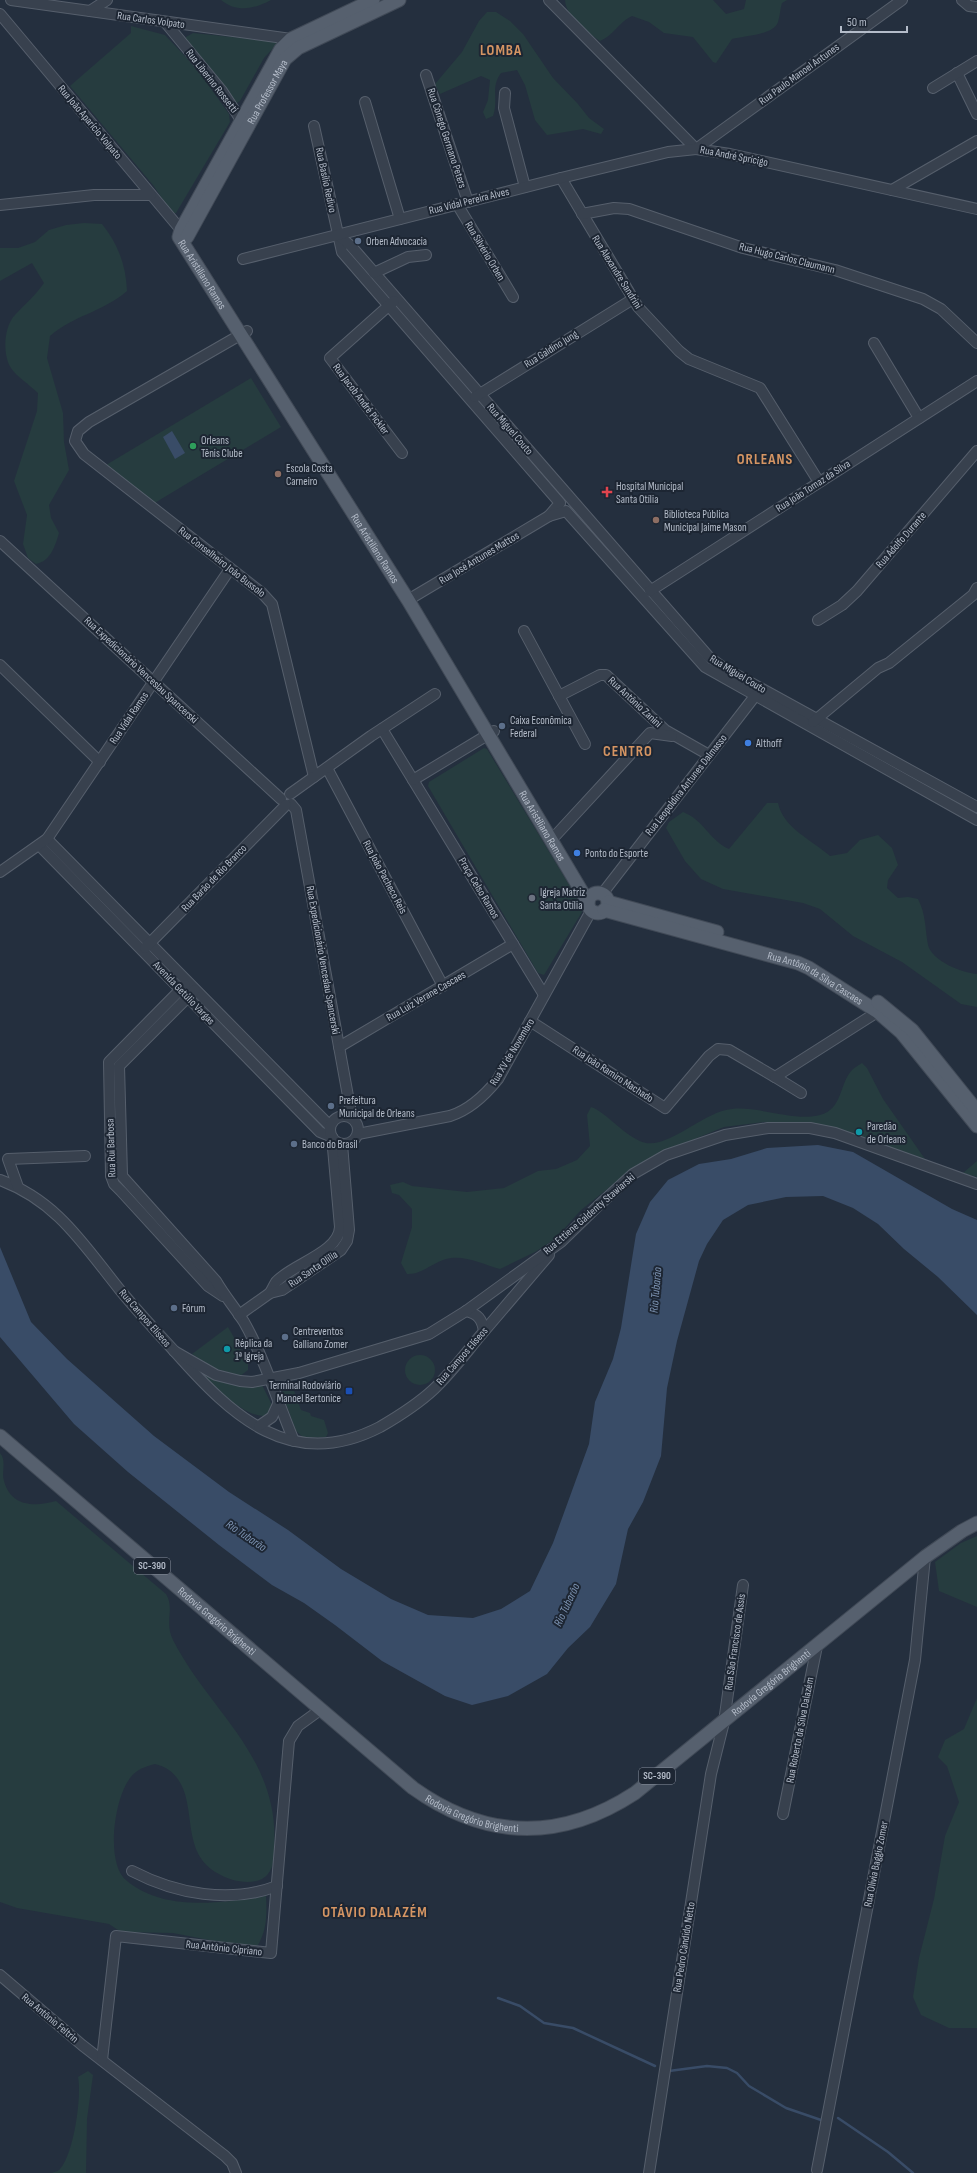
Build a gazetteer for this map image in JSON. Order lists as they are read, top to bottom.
{
  "streets": {
    "main road": [
      "Rua Professor Maya",
      "Rua Aristiliano Ramos",
      "Rua Antônio da Silva Cascaes",
      "SC-390",
      "Rodovia Gregório Brighenti"
    ],
    "street": [
      "Rua Carlos Volpato",
      "Rua Paulo Manoel Antunes",
      "Rua Liberino Rossetti",
      "Rua João Aparício Volpato",
      "Rua Cônego Germano Peters",
      "Rua André Spricigo",
      "Rua Basílio Redivo",
      "Rua Vidal Pereira Alves",
      "Rua Silvério Orben",
      "Rua Hugo Carlos Claumann",
      "Rua Alexandre Sandrini",
      "Rua Galdino Jung",
      "Rua Jacob André Pickler",
      "Rua Miguel Couto",
      "Rua João Tomaz da Silva",
      "Rua Adolfo Durante",
      "Rua José Antunes Mattos",
      "Rua Conselheiro João Bussolo",
      "Rua Expedicionário Venceslau Spancerski",
      "Rua Antônio Zanini",
      "Rua Vidal Ramos",
      "Rua Leopoldina Antunes Dalmasso",
      "Rua João Pacheco Reis",
      "Rua Barão de Rio Branco",
      "Praça Celso Ramos",
      "Avenida Getúlio Vargas",
      "Rua Luiz Verane Cascaes",
      "Rua XV de Novembro",
      "Rua João Ramiro Machado",
      "Rua Rui Barbosa",
      "Rua Ettiene Galdenty Stawiarski",
      "Rua Santa Olília",
      "Rua Campos Elíseos",
      "Rua São Francisco de Assis",
      "Rua Roberto da Silva Dalazém",
      "Rua Olívia Baggio Zomer",
      "Rua Pedro Cândido Netto",
      "Rua Antônio Cipriano",
      "Rua Antônio Feltrin"
    ]
  },
  "crossings": [
    ["Rua Carlos Volpato", "Rua Liberino Rossetti"],
    ["Rua Carlos Volpato", "Rua Professor Maya"],
    ["Rua Paulo Manoel Antunes", "Rua André Spricigo"],
    ["Rua Paulo Manoel Antunes", "Rua Vidal Pereira Alves"],
    ["Rua Liberino Rossetti", "Rua Professor Maya"],
    ["Rua Professor Maya", "Rua João Aparício Volpato"],
    ["Rua Professor Maya", "Rua Aristiliano Ramos"],
    ["Rua João Aparício Volpato", "Rua Aristiliano Ramos"],
    ["Rua Cônego Germano Peters", "Rua Vidal Pereira Alves"],
    ["Rua André Spricigo", "Rua Vidal Pereira Alves"],
    ["Rua Basílio Redivo", "Rua Vidal Pereira Alves"],
    ["Rua Basílio Redivo", "Rua Miguel Couto"],
    ["Rua Vidal Pereira Alves", "Rua Silvério Orben"],
    ["Rua Vidal Pereira Alves", "Rua Alexandre Sandrini"],
    ["Rua Vidal Pereira Alves", "Rua Miguel Couto"],
    ["Rua Hugo Carlos Claumann", "Rua Alexandre Sandrini"],
    ["Rua Alexandre Sandrini", "Rua Galdino Jung"],
    ["Rua Alexandre Sandrini", "Rua João Tomaz da Silva"],
    ["Rua Aristiliano Ramos", "Rua José Antunes Mattos"],
    ["Rua Aristiliano Ramos", "Rua Conselheiro João Bussolo"],
    ["Rua Aristiliano Ramos", "Rua Leopoldina Antunes Dalmasso"],
    ["Rua Aristiliano Ramos", "Rua Antônio da Silva Cascaes"],
    ["Rua Aristiliano Ramos", "Rua XV de Novembro"],
    ["Rua Galdino Jung", "Rua Miguel Couto"],
    ["Rua Jacob André Pickler", "Rua Miguel Couto"],
    ["Rua Miguel Couto", "Rua João Tomaz da Silva"],
    ["Rua Miguel Couto", "Rua José Antunes Mattos"],
    ["Rua Miguel Couto", "Rua Leopoldina Antunes Dalmasso"],
    ["Rua Conselheiro João Bussolo", "Rua Vidal Ramos"],
    ["Rua Conselheiro João Bussolo", "Rua Barão de Rio Branco"],
    ["Rua Expedicionário Venceslau Spancerski", "Rua Vidal Ramos"],
    ["Rua Expedicionário Venceslau Spancerski", "Rua Barão de Rio Branco"],
    ["Rua Expedicionário Venceslau Spancerski", "Avenida Getúlio Vargas"],
    ["Rua Expedicionário Venceslau Spancerski", "Rua Luiz Verane Cascaes"],
    ["Rua Expedicionário Venceslau Spancerski", "Rua XV de Novembro"],
    ["Rua Expedicionário Venceslau Spancerski", "Rua Santa Olília"],
    ["Rua Antônio Zanini", "Rua Leopoldina Antunes Dalmasso"],
    ["Rua Vidal Ramos", "Avenida Getúlio Vargas"],
    ["Rua Leopoldina Antunes Dalmasso", "Rua Antônio da Silva Cascaes"],
    ["Rua Leopoldina Antunes Dalmasso", "Rua XV de Novembro"],
    ["Rua João Pacheco Reis", "Rua Barão de Rio Branco"],
    ["Rua João Pacheco Reis", "Rua Luiz Verane Cascaes"],
    ["Rua Barão de Rio Branco", "Praça Celso Ramos"],
    ["Rua Barão de Rio Branco", "Avenida Getúlio Vargas"],
    ["Praça Celso Ramos", "Rua Luiz Verane Cascaes"],
    ["Praça Celso Ramos", "Rua XV de Novembro"],
    ["Rua Antônio da Silva Cascaes", "Rua XV de Novembro"],
    ["Avenida Getúlio Vargas", "Rua XV de Novembro"],
    ["Avenida Getúlio Vargas", "Rua Rui Barbosa"],
    ["Avenida Getúlio Vargas", "Rua Santa Olília"],
    ["Rua XV de Novembro", "Rua João Ramiro Machado"],
    ["Rua XV de Novembro", "Rua Santa Olília"],
    ["Rua Rui Barbosa", "Rua Ettiene Galdenty Stawiarski"],
    ["Rua Rui Barbosa", "Rua Santa Olília"],
    ["Rua Rui Barbosa", "Rua Campos Elíseos"],
    ["Rua Ettiene Galdenty Stawiarski", "Rua Campos Elíseos"],
    ["Rodovia Gregório Brighenti", "Rua São Francisco de Assis"],
    ["Rodovia Gregório Brighenti", "Rua Roberto da Silva Dalazém"],
    ["Rodovia Gregório Brighenti", "Rua Olívia Baggio Zomer"],
    ["Rodovia Gregório Brighenti", "Rua Pedro Cândido Netto"],
    ["Rodovia Gregório Brighenti", "Rua Antônio Cipriano"],
    ["Rua São Francisco de Assis", "Rua Pedro Cândido Netto"],
    ["Rua Antônio Cipriano", "Rua Antônio Feltrin"]
  ],
  "districts": [
    "LOMBA",
    "ORLEANS",
    "CENTRO",
    "OTÁVIO DALAZÉM"
  ],
  "water": ["Rio Tubarão"],
  "places": {
    "other": [
      "Orben Advocacia",
      "Orleans Tênis Clube",
      "Escola Costa Carneiro",
      "Biblioteca Pública Municipal Jaime Mason",
      "Caixa Econômica Federal",
      "Althoff",
      "Ponto do Esporte",
      "Igreja Matriz Santa Otília",
      "Prefeitura Municipal de Orleans",
      "Paredão de Orleans",
      "Banco do Brasil",
      "Fórum",
      "Centreventos Galliano Zomer",
      "Réplica da 1ª Igreja"
    ],
    "health": ["Hospital Municipal Santa Otília"],
    "transit": ["Terminal Rodoviário Manoel Bertonice"]
  },
  "scale_bar": "50 m"
}
